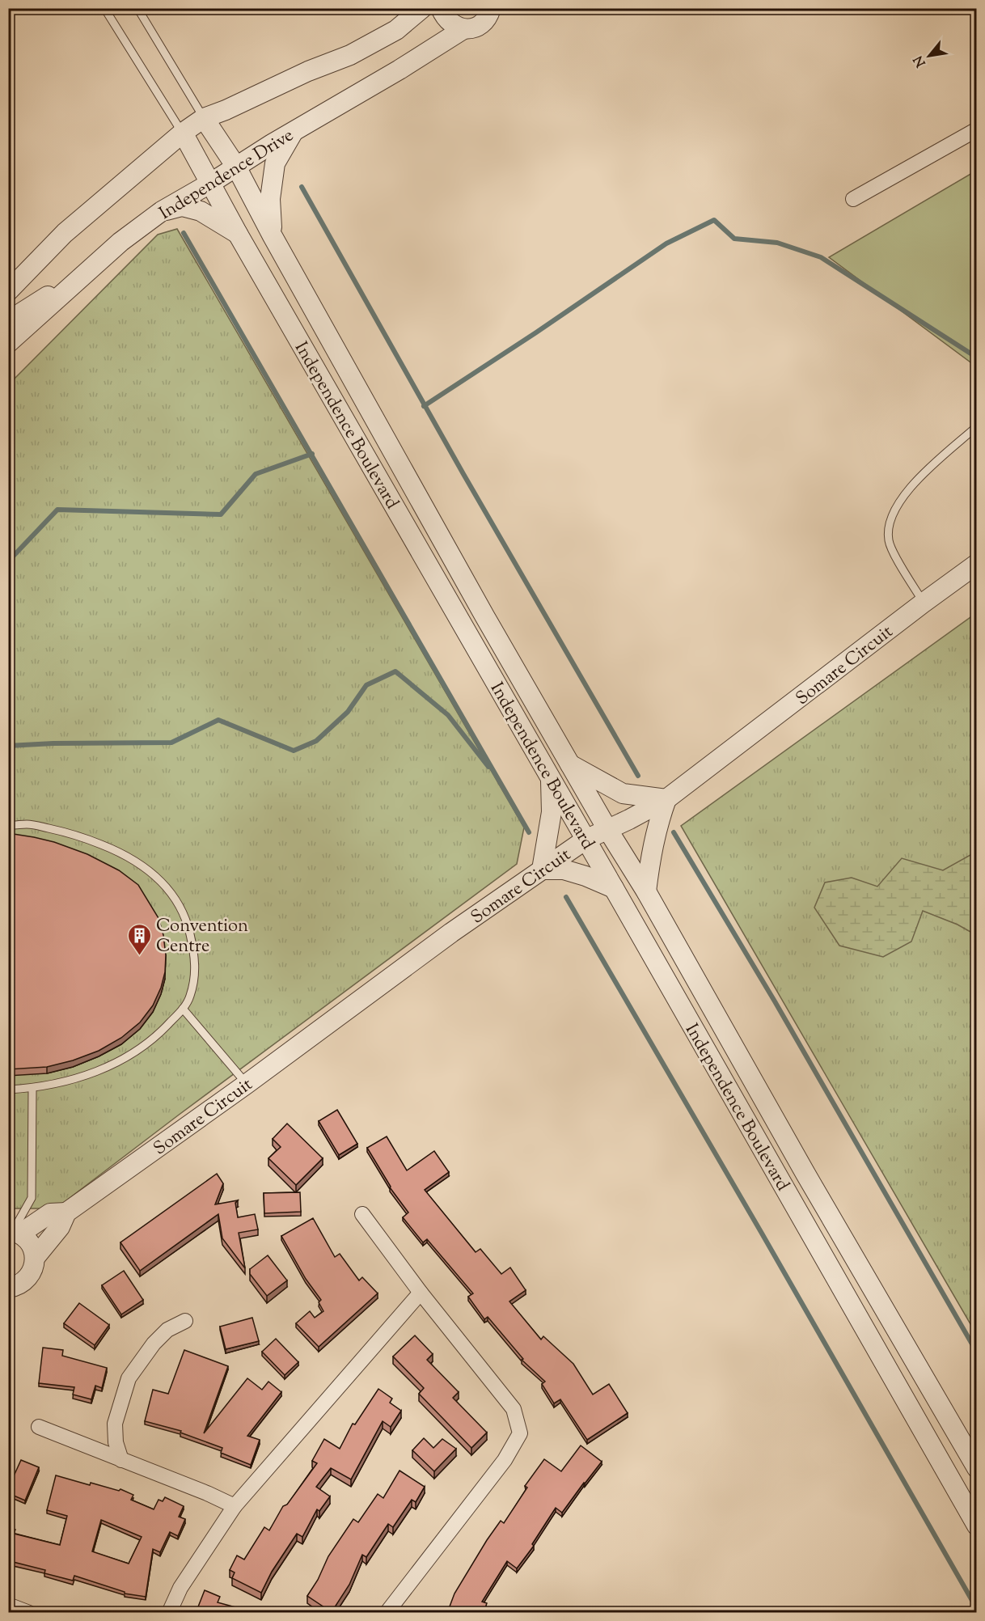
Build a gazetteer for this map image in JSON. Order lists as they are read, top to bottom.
{
  "streets": {
    "street": ["Independence Drive", "Independence Boulevard", "Somare Circuit"]
  },
  "crossings": [
    ["Independence Drive", "Independence Boulevard"],
    ["Independence Boulevard", "Somare Circuit"]
  ],
  "places": {
    "building": ["Convention Centre"]
  },
  "north": "bottom left"
}
